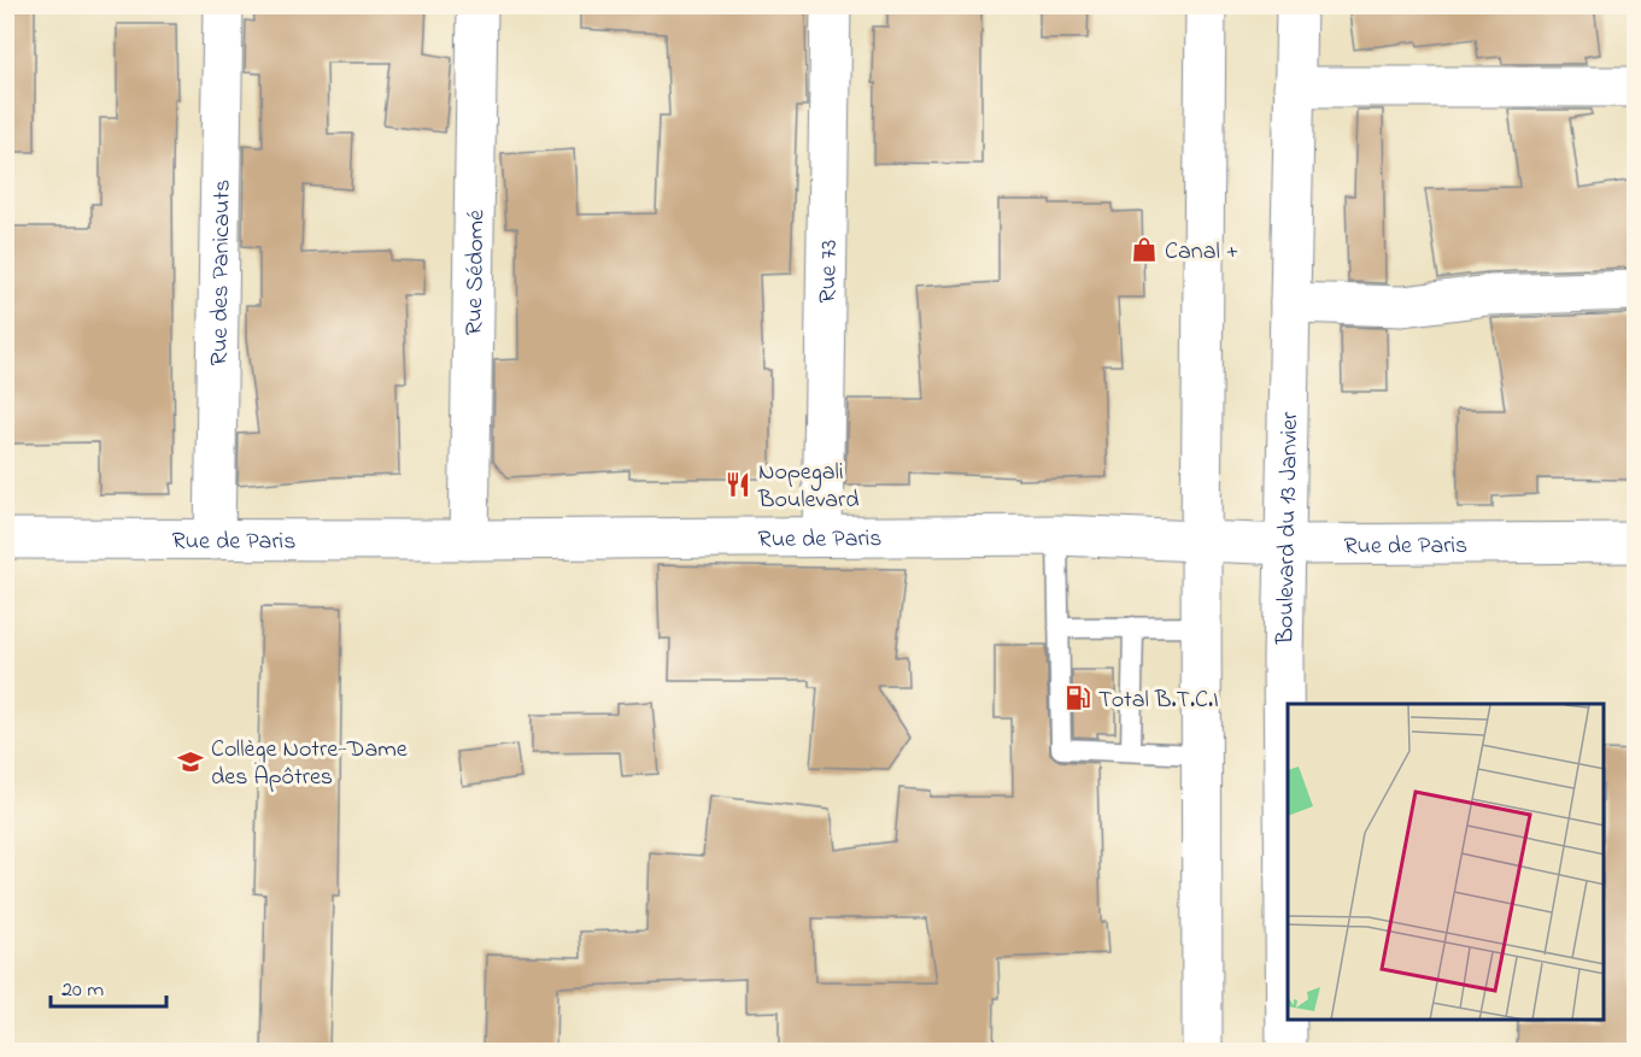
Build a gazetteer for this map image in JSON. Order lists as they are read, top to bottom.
{
  "streets": {
    "main road": [
      "Rue 73",
      "Rue des Panicauts",
      "Rue Sédomé",
      "Boulevard du 13 Janvier",
      "Rue de Paris"
    ]
  },
  "crossings": [
    ["Rue 73", "Rue de Paris"],
    ["Rue des Panicauts", "Rue de Paris"],
    ["Rue Sédomé", "Rue de Paris"],
    ["Boulevard du 13 Janvier", "Rue de Paris"]
  ],
  "places": {
    "shop": ["Canal +"],
    "restaurant": ["Nopegali Boulevard"],
    "fuel station": ["Total B.T.C.I"],
    "school or university": ["Collège Notre-Dame des Apôtres"]
  },
  "scale_bar": "20 m"
}
